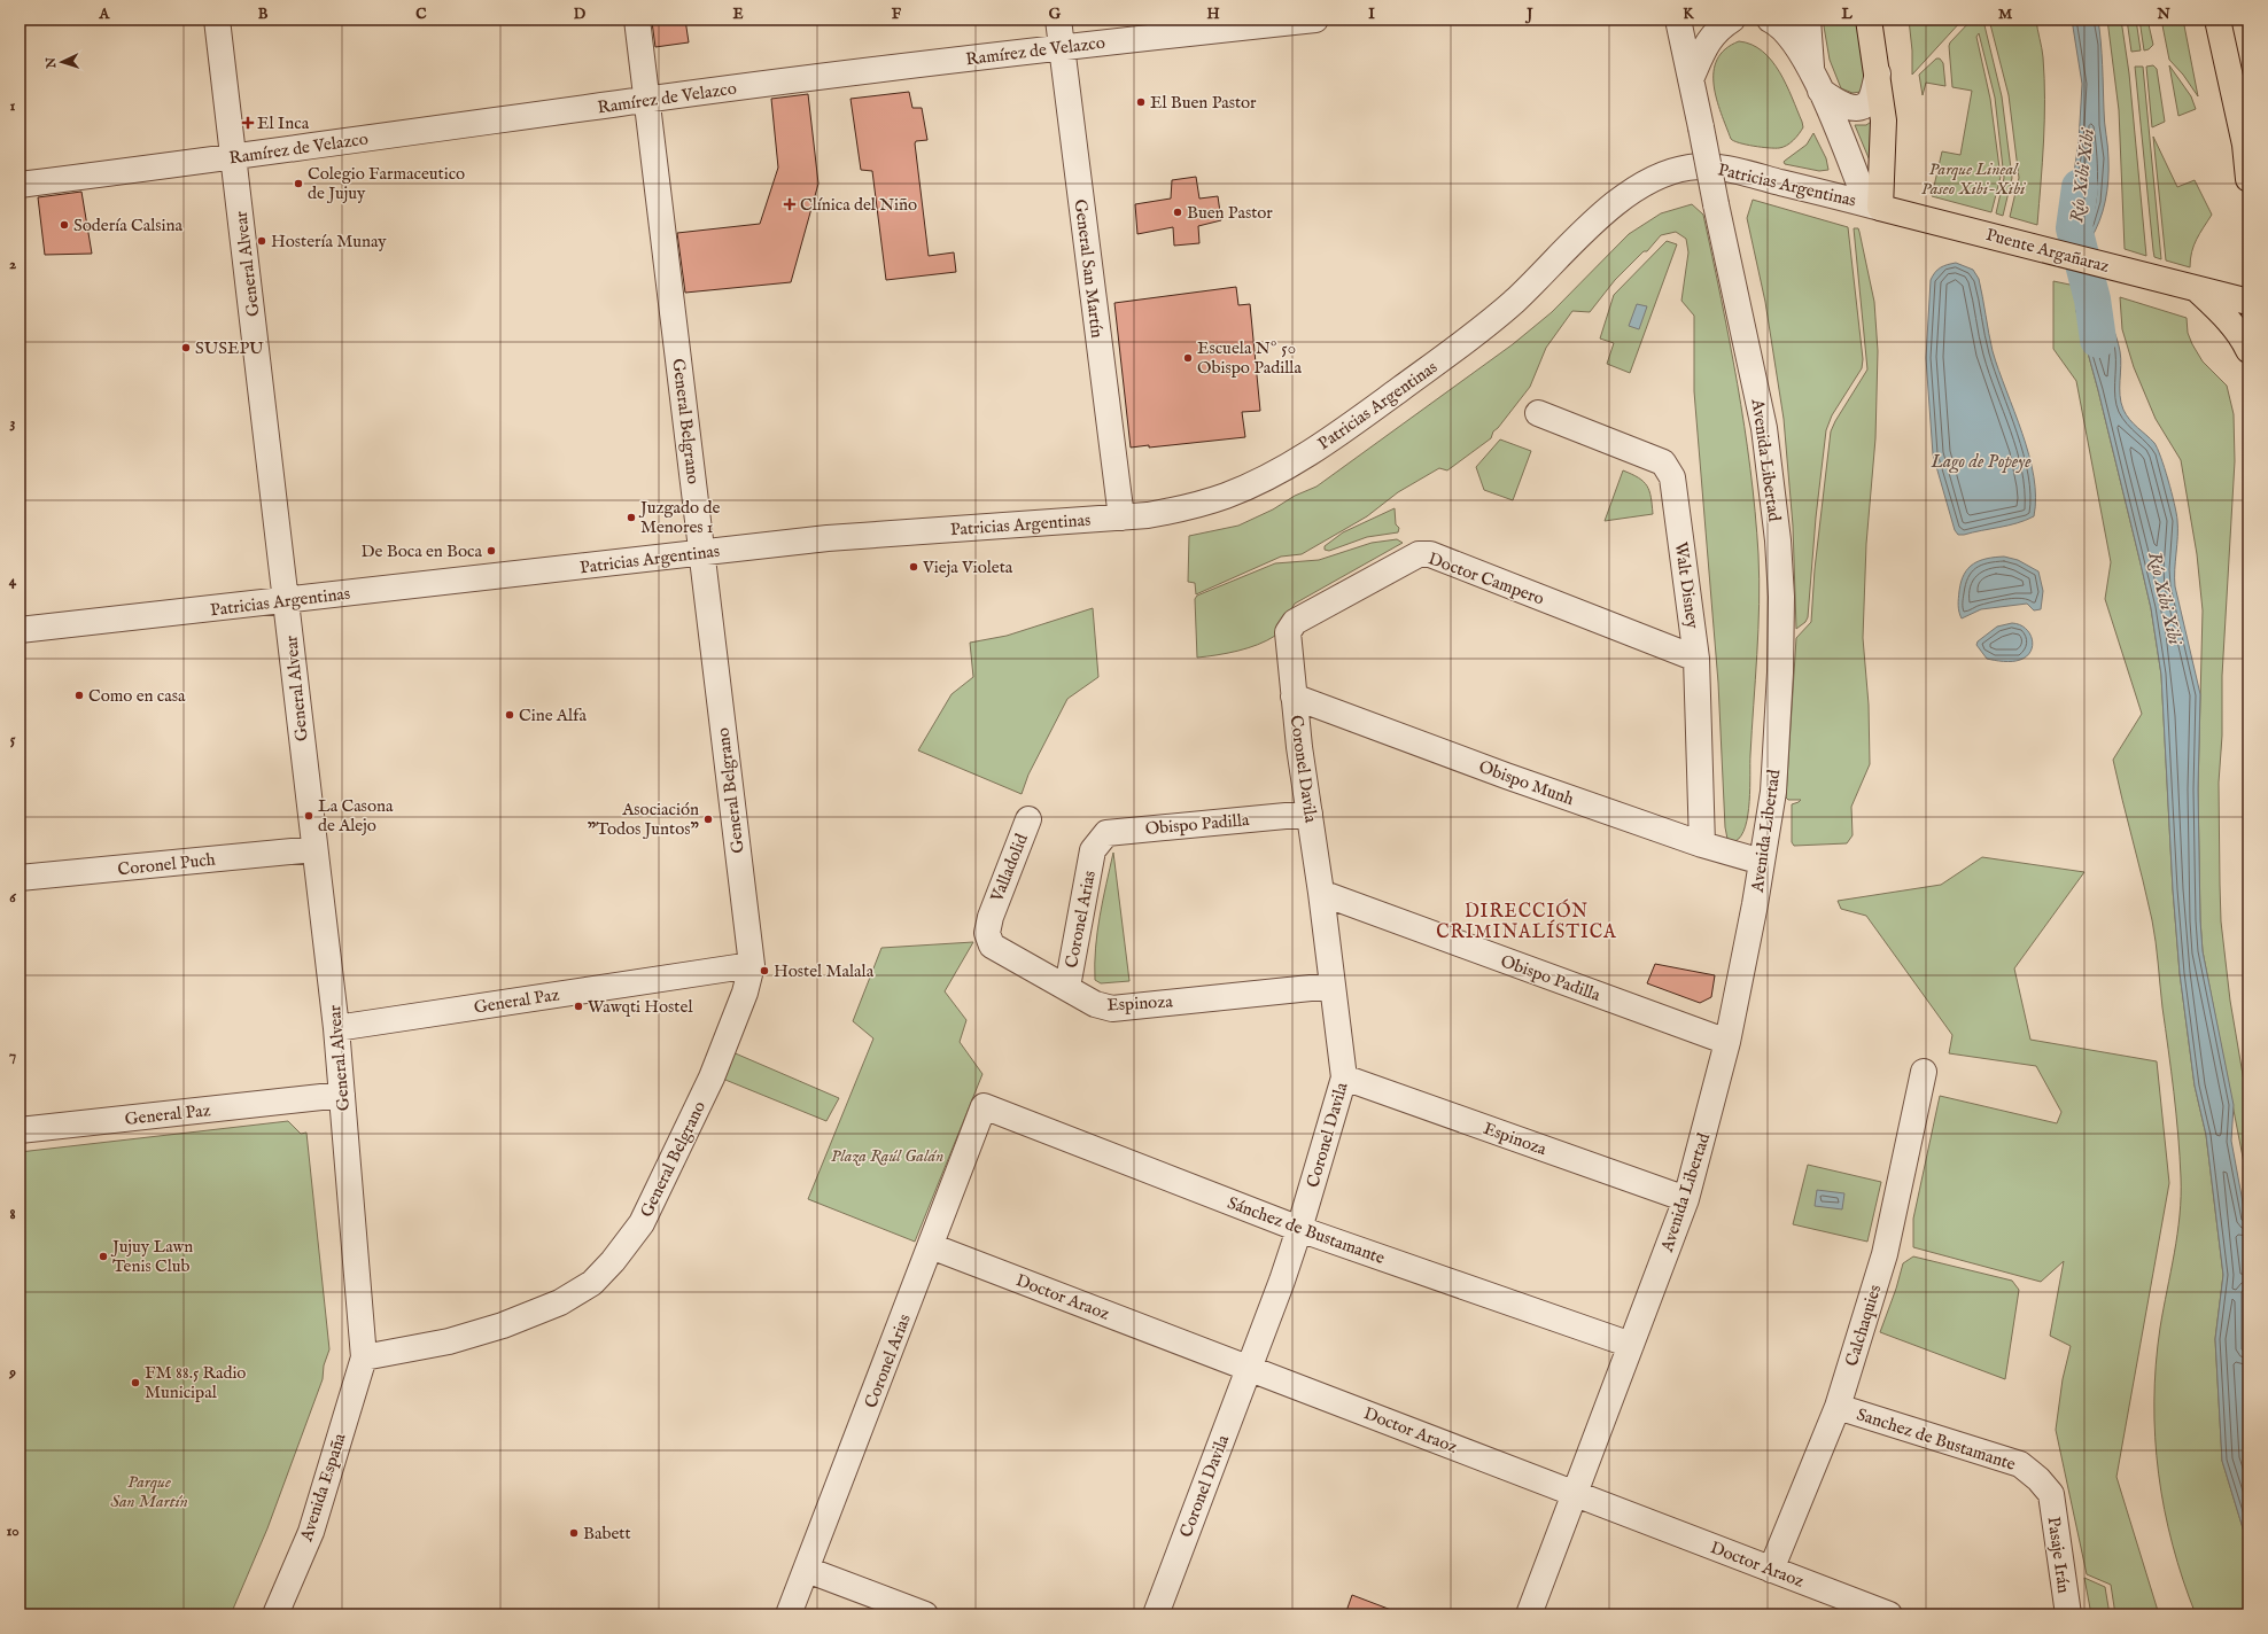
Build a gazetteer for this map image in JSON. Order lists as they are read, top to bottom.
{
  "streets": {
    "main road": ["Patricias Argentinas", "Puente Argañaraz"],
    "street": [
      "Ramírez de Velazco",
      "General Alvear",
      "General San Martín",
      "General Belgrano",
      "Avenida Libertad",
      "Doctor Campero",
      "Walt Disney",
      "Coronel Davila",
      "Obispo Munh",
      "Obispo Padilla",
      "Coronel Puch",
      "Valladolid",
      "Coronel Arias",
      "General Paz",
      "Espinoza",
      "Sánchez de Bustamante",
      "Doctor Araoz",
      "Calchaquies",
      "Sanchez de Bustamante",
      "Avenida España",
      "Pasaje Irán"
    ]
  },
  "crossings": [
    ["Ramírez de Velazco", "General Alvear"],
    ["Ramírez de Velazco", "General San Martín"],
    ["Ramírez de Velazco", "General Belgrano"],
    ["Patricias Argentinas", "Puente Argañaraz"],
    ["Patricias Argentinas", "General Alvear"],
    ["Patricias Argentinas", "General San Martín"],
    ["Patricias Argentinas", "General Belgrano"],
    ["General Alvear", "General Belgrano"],
    ["General Alvear", "Coronel Puch"],
    ["General Alvear", "General Paz"],
    ["General Alvear", "Avenida España"],
    ["General Belgrano", "General Paz"],
    ["General Belgrano", "Avenida España"],
    ["Avenida Libertad", "Obispo Munh"],
    ["Avenida Libertad", "Obispo Padilla"],
    ["Avenida Libertad", "Espinoza"],
    ["Avenida Libertad", "Sánchez de Bustamante"],
    ["Avenida Libertad", "Doctor Araoz"],
    ["Doctor Campero", "Walt Disney"],
    ["Doctor Campero", "Coronel Davila"],
    ["Walt Disney", "Obispo Munh"],
    ["Coronel Davila", "Obispo Munh"],
    ["Coronel Davila", "Obispo Padilla"],
    ["Coronel Davila", "Espinoza"],
    ["Coronel Davila", "Sánchez de Bustamante"],
    ["Coronel Davila", "Doctor Araoz"],
    ["Obispo Padilla", "Coronel Arias"],
    ["Valladolid", "Espinoza"],
    ["Coronel Arias", "Espinoza"],
    ["Coronel Arias", "Sánchez de Bustamante"],
    ["Coronel Arias", "Doctor Araoz"],
    ["Doctor Araoz", "Calchaquies"],
    ["Calchaquies", "Sanchez de Bustamante"],
    ["Sanchez de Bustamante", "Pasaje Irán"]
  ],
  "districts": ["DIRECCIÓN CRIMINALÍSTICA"],
  "water": ["Río Xibi Xibi", "Lago de Popeye"],
  "parks": ["Parque Lineal Paseo Xibi-Xibi", "Plaza Raúl Galán", "Parque San Martín"],
  "places": {
    "other": [
      "El Buen Pastor",
      "Colegio Farmaceutico de Jujuy",
      "Buen Pastor",
      "Sodería Calsina",
      "Hostería Munay",
      "SUSEPU",
      "Escuela Nº 50 Obispo Padilla",
      "Juzgado de Menores 1",
      "De Boca en Boca",
      "Vieja Violeta",
      "Como en casa",
      "Cine Alfa",
      "La Casona de Alejo",
      "Asociación \"Todos Juntos\"",
      "Hostel Malala",
      "Wawqti Hostel",
      "Jujuy Lawn Tenis Club",
      "FM 88.5 Radio Municipal",
      "Babett"
    ],
    "health": ["El Inca", "Clínica del Niño"]
  },
  "north": "left",
  "grid": {
    "columns": [
      "A",
      "B",
      "C",
      "D",
      "E",
      "F",
      "G",
      "H",
      "I",
      "J",
      "K",
      "L",
      "M",
      "N"
    ],
    "rows": [
      "1",
      "2",
      "3",
      "4",
      "5",
      "6",
      "7",
      "8",
      "9",
      "10"
    ]
  }
}
